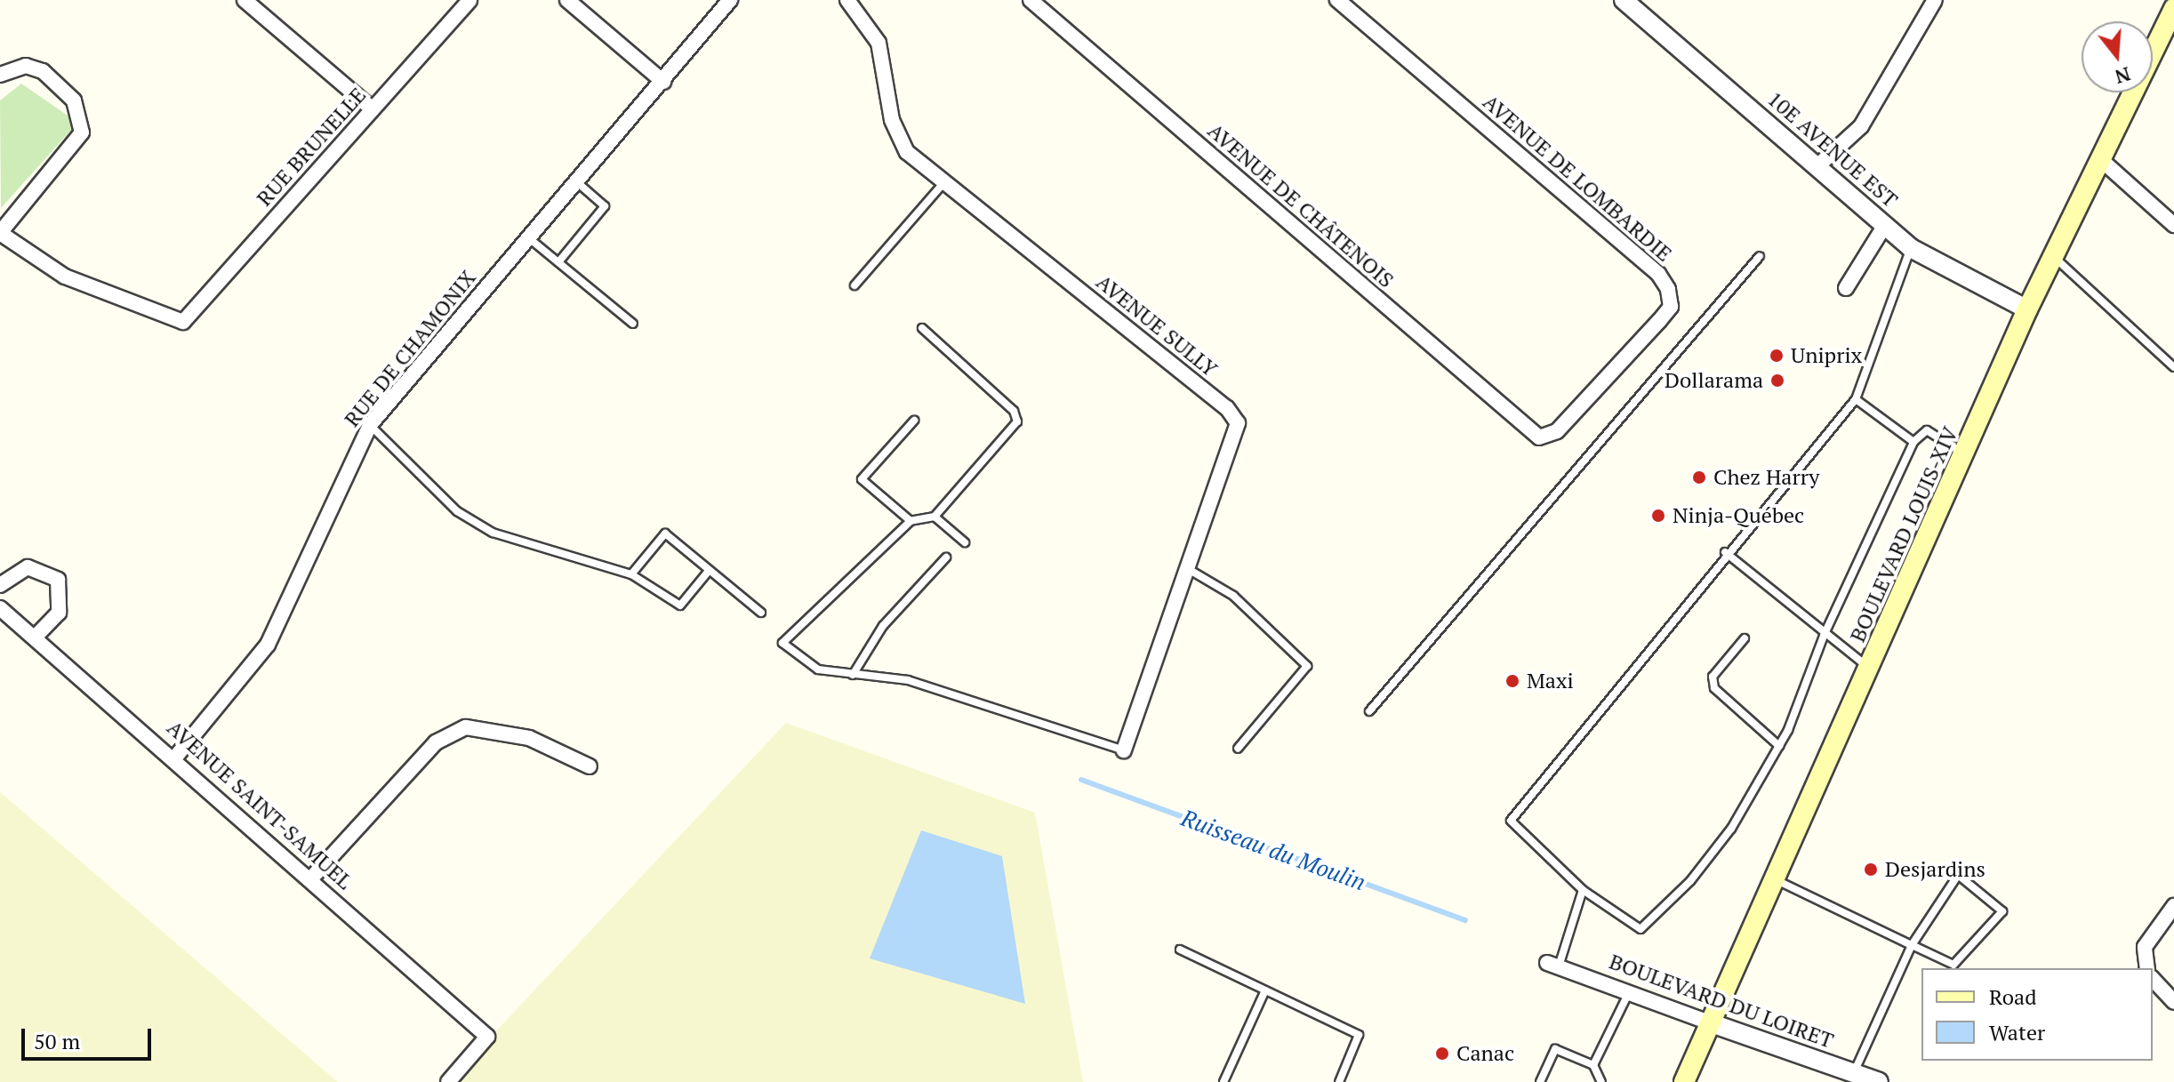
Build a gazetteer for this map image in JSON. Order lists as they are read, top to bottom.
{
  "streets": {
    "main road": ["BOULEVARD LOUIS-XIV"],
    "street": [
      "RUE BRUNELLE",
      "10E AVENUE EST",
      "AVENUE DE LOMBARDIE",
      "AVENUE DE CHÂTENOIS",
      "AVENUE SULLY",
      "RUE DE CHAMONIX",
      "AVENUE SAINT-SAMUEL",
      "BOULEVARD DU LOIRET"
    ]
  },
  "crossings": [
    ["10E AVENUE EST", "BOULEVARD LOUIS-XIV"],
    ["AVENUE DE LOMBARDIE", "AVENUE DE CHÂTENOIS"],
    ["RUE DE CHAMONIX", "AVENUE SAINT-SAMUEL"],
    ["BOULEVARD LOUIS-XIV", "BOULEVARD DU LOIRET"]
  ],
  "water": ["Ruisseau du Moulin"],
  "places": [
    "Uniprix",
    "Dollarama",
    "Chez Harry",
    "Ninja-Québec",
    "Maxi",
    "Desjardins",
    "Canac"
  ],
  "legend": ["Road", "Water"],
  "scale_bar": "50 m",
  "north": "bottom"
}
